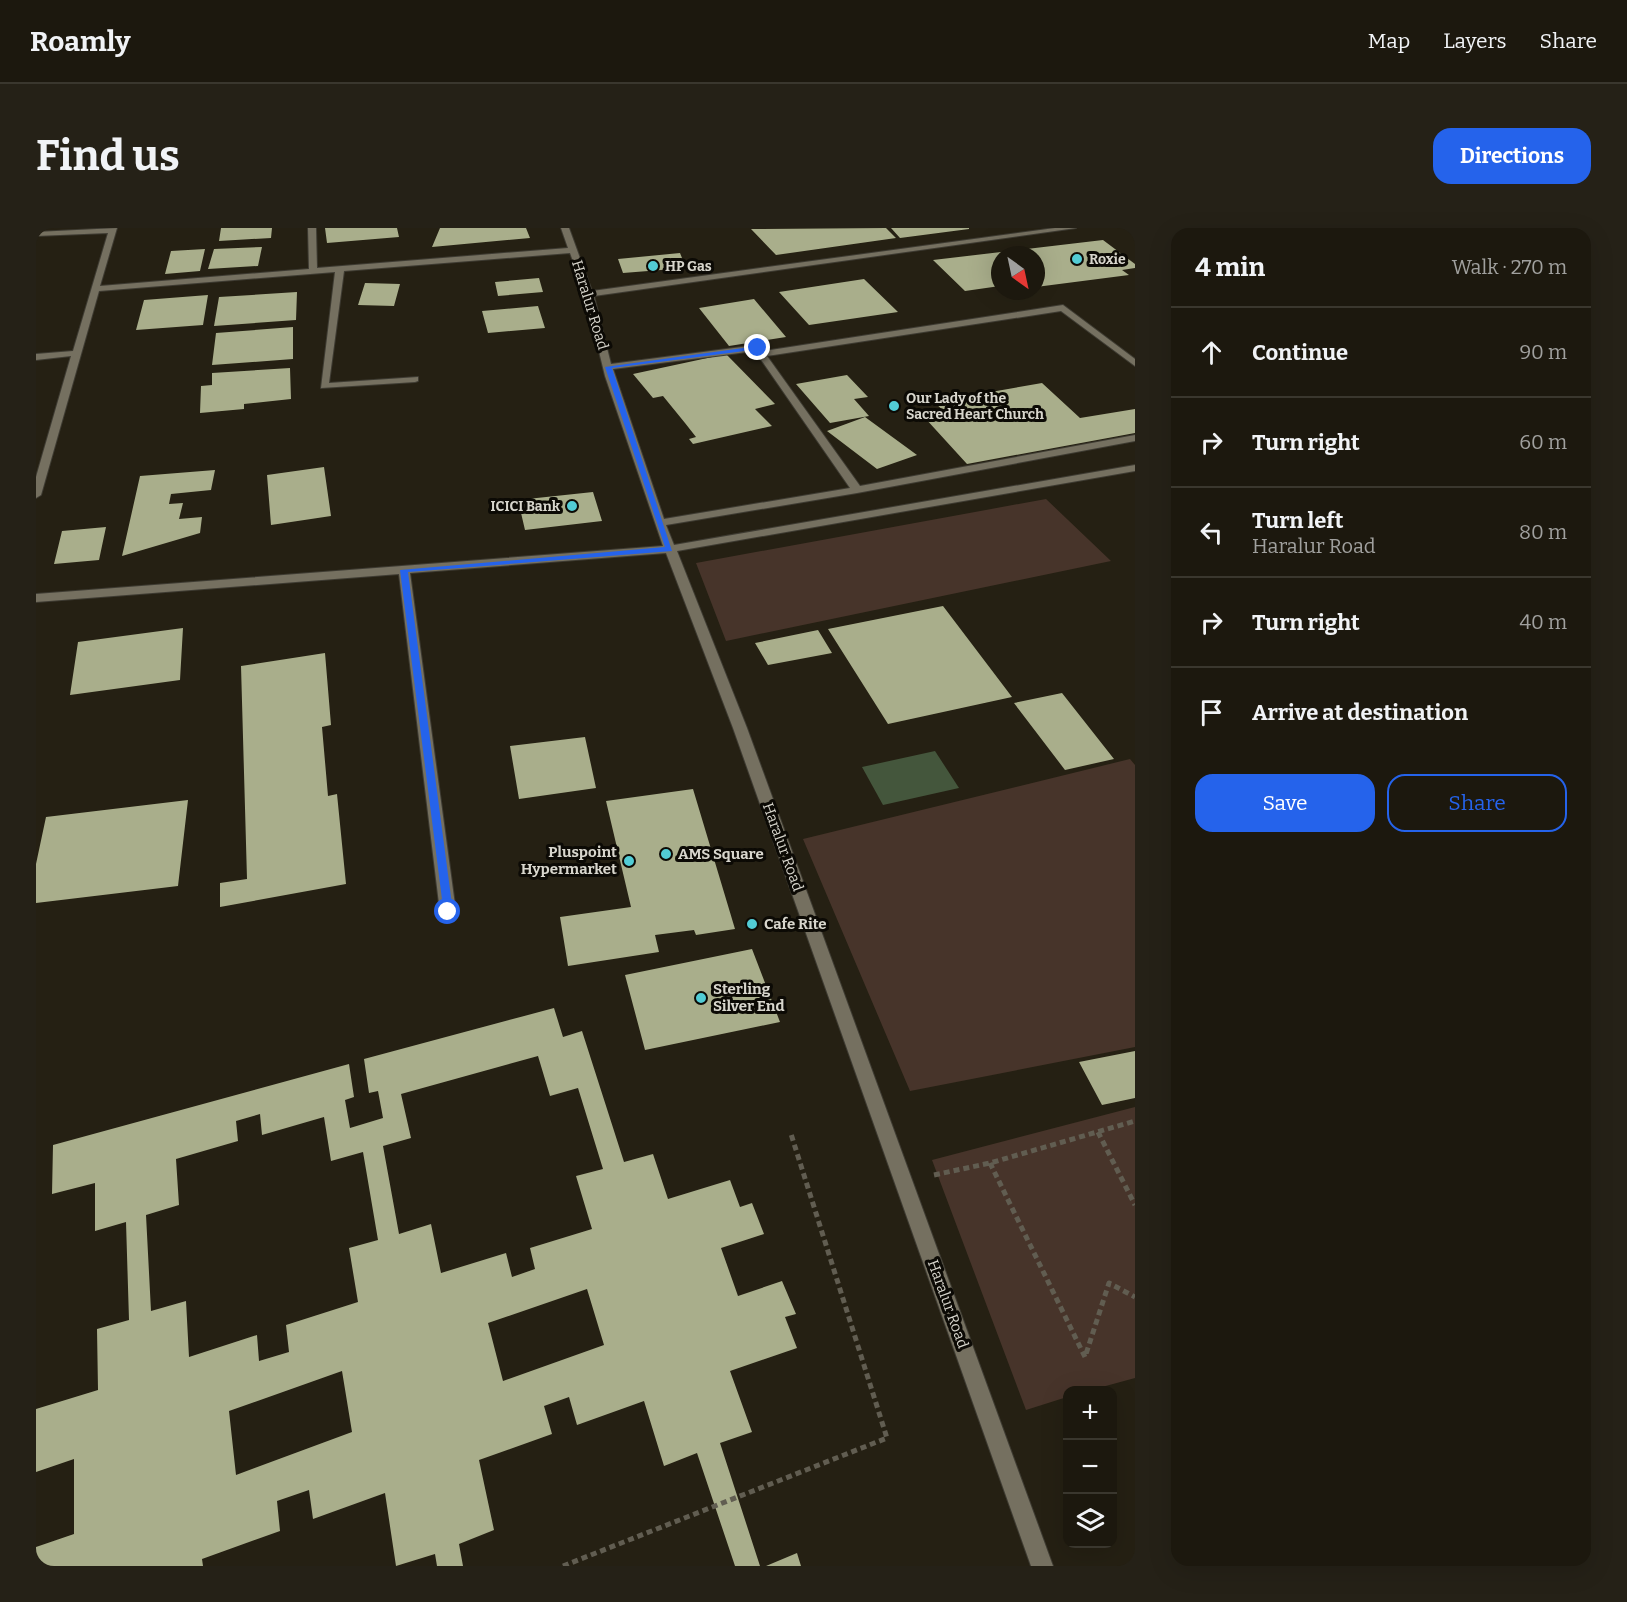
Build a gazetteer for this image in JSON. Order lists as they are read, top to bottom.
{
  "streets": {
    "street": ["Haralur Road"]
  },
  "places": [
    "Roxie",
    "HP Gas",
    "Our Lady of the Sacred Heart Church",
    "ICICI Bank",
    "AMS Square",
    "Pluspoint Hypermarket",
    "Cafe Rite",
    "Sterling Silver End"
  ],
  "north": "bottom right",
  "page": {
    "header": "Roamly",
    "nav": ["Map", "Layers", "Share"],
    "buttons": [
      "Directions",
      ["Save", "Share"]
    ],
    "title": "Find us",
    "heading": ["4 min", "Walk · 270 m"],
    "list": [
      ["Continue", "90 m"],
      ["Turn right", "60 m"],
      ["Turn left", "Haralur Road", "80 m"],
      ["Turn right", "40 m"],
      "Arrive at destination"
    ],
    "map_buttons": ["+", "−"]
  }
}
